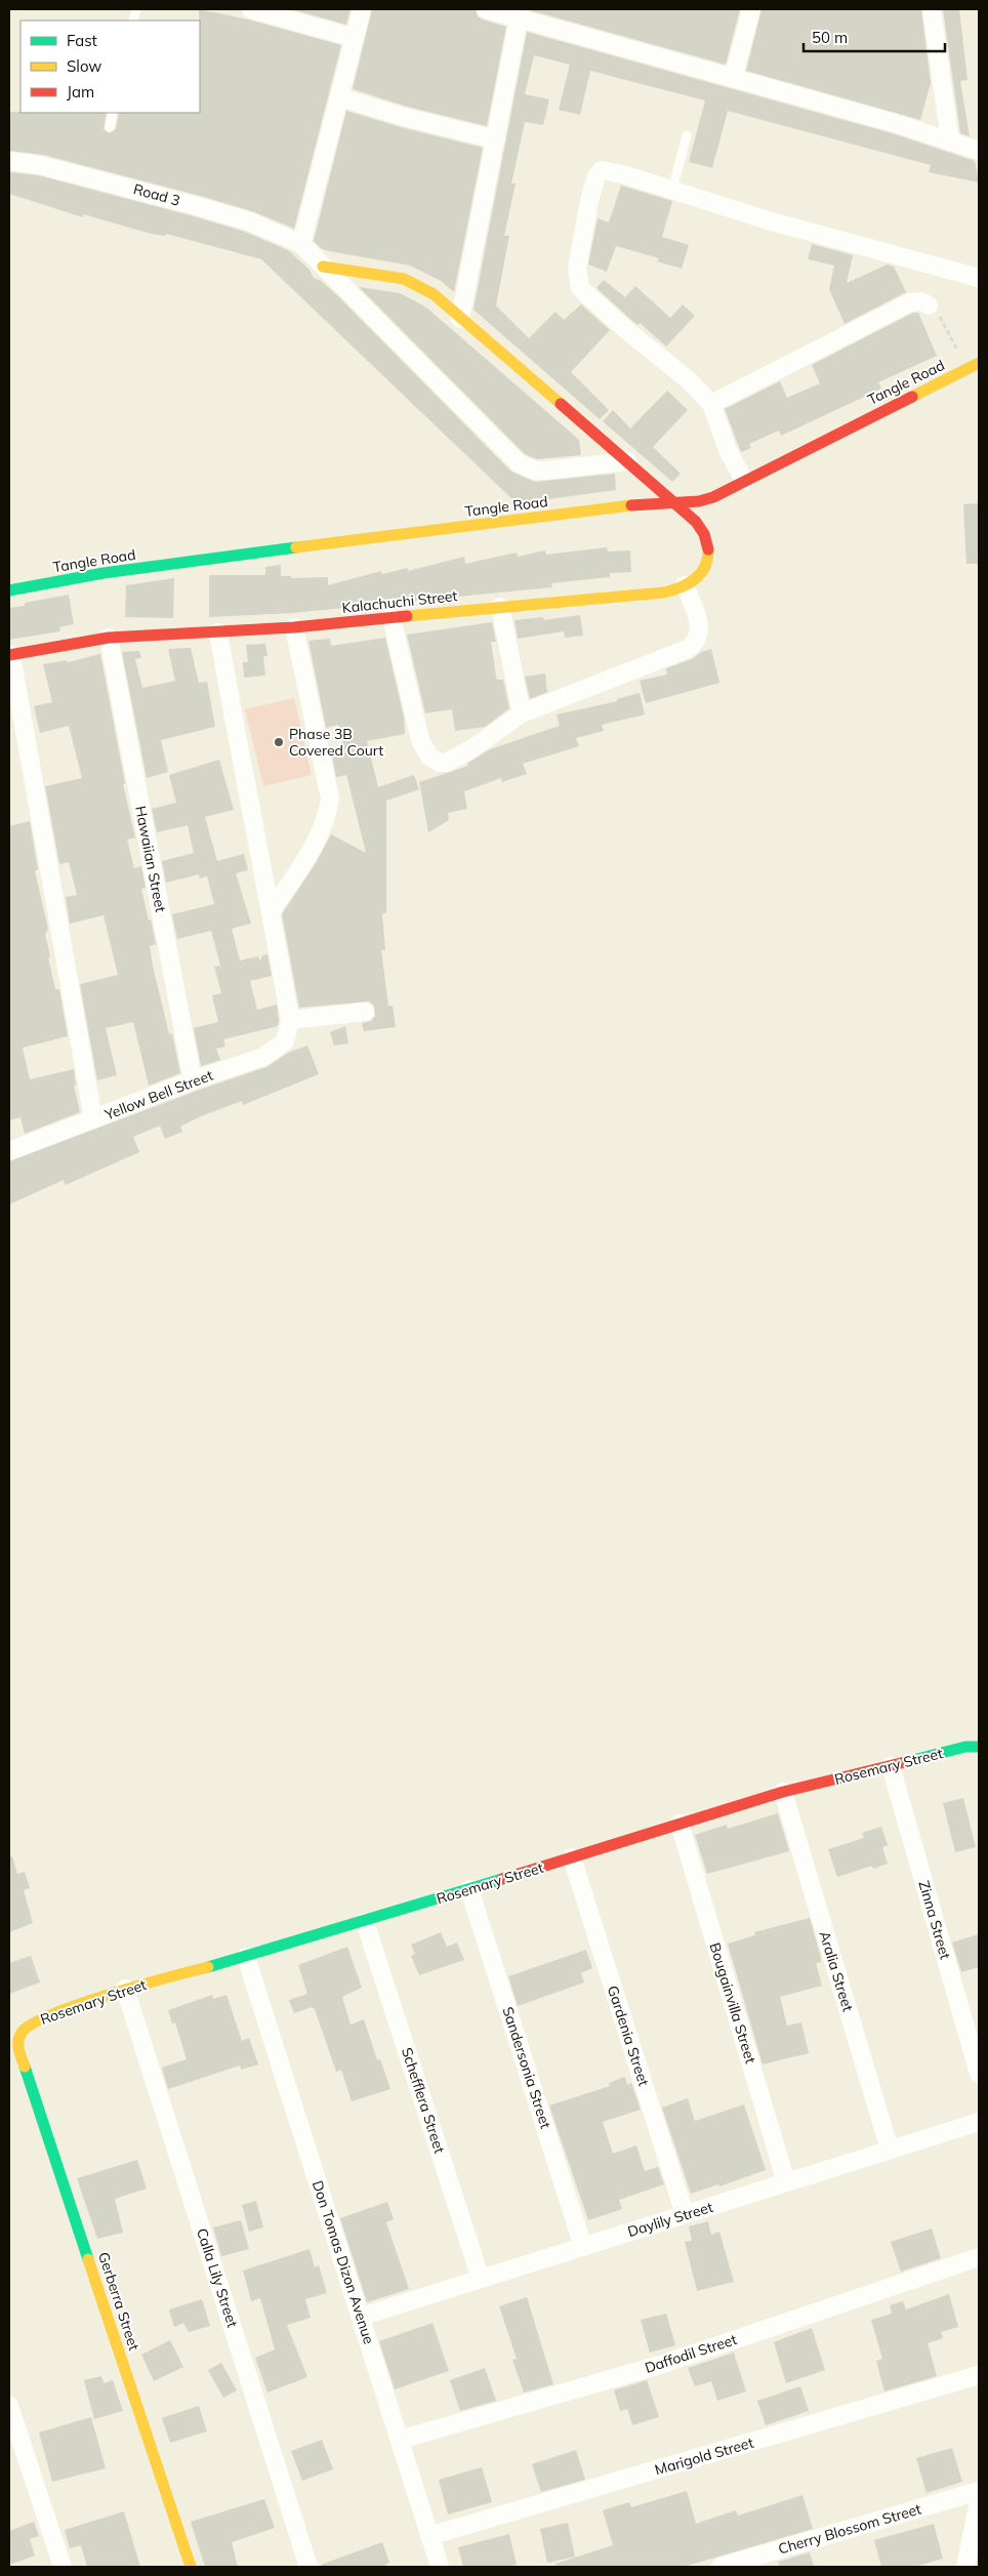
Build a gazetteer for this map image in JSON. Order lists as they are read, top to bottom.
{
  "streets": {
    "street": [
      "Road 3",
      "Tangle Road",
      "Kalachuchi Street",
      "Hawaiian Street",
      "Yellow Bell Street",
      "Rosemary Street",
      "Zinna Street",
      "Aralia Street",
      "Bougainvilla Street",
      "Gardenia Street",
      "Sandersonia Street",
      "Schefflera Street",
      "Daylily Street",
      "Don Tomas Dizon Avenue",
      "Calla Lily Street",
      "Gerberra Street",
      "Daffodil Street",
      "Marigold Street",
      "Cherry Blossom Street"
    ]
  },
  "crossings": [
    ["Tangle Road", "Kalachuchi Street"],
    ["Kalachuchi Street", "Hawaiian Street"],
    ["Hawaiian Street", "Yellow Bell Street"],
    ["Rosemary Street", "Zinna Street"],
    ["Rosemary Street", "Aralia Street"],
    ["Rosemary Street", "Bougainvilla Street"],
    ["Rosemary Street", "Gardenia Street"],
    ["Rosemary Street", "Sandersonia Street"],
    ["Rosemary Street", "Schefflera Street"],
    ["Rosemary Street", "Don Tomas Dizon Avenue"],
    ["Rosemary Street", "Calla Lily Street"],
    ["Rosemary Street", "Gerberra Street"],
    ["Aralia Street", "Daylily Street"],
    ["Bougainvilla Street", "Daylily Street"],
    ["Gardenia Street", "Daylily Street"],
    ["Sandersonia Street", "Daylily Street"],
    ["Schefflera Street", "Daylily Street"],
    ["Daylily Street", "Don Tomas Dizon Avenue"],
    ["Don Tomas Dizon Avenue", "Daffodil Street"],
    ["Don Tomas Dizon Avenue", "Marigold Street"]
  ],
  "places": ["Phase 3B Covered Court"],
  "legend": ["Fast", "Slow", "Jam"],
  "scale_bar": "50 m"
}
